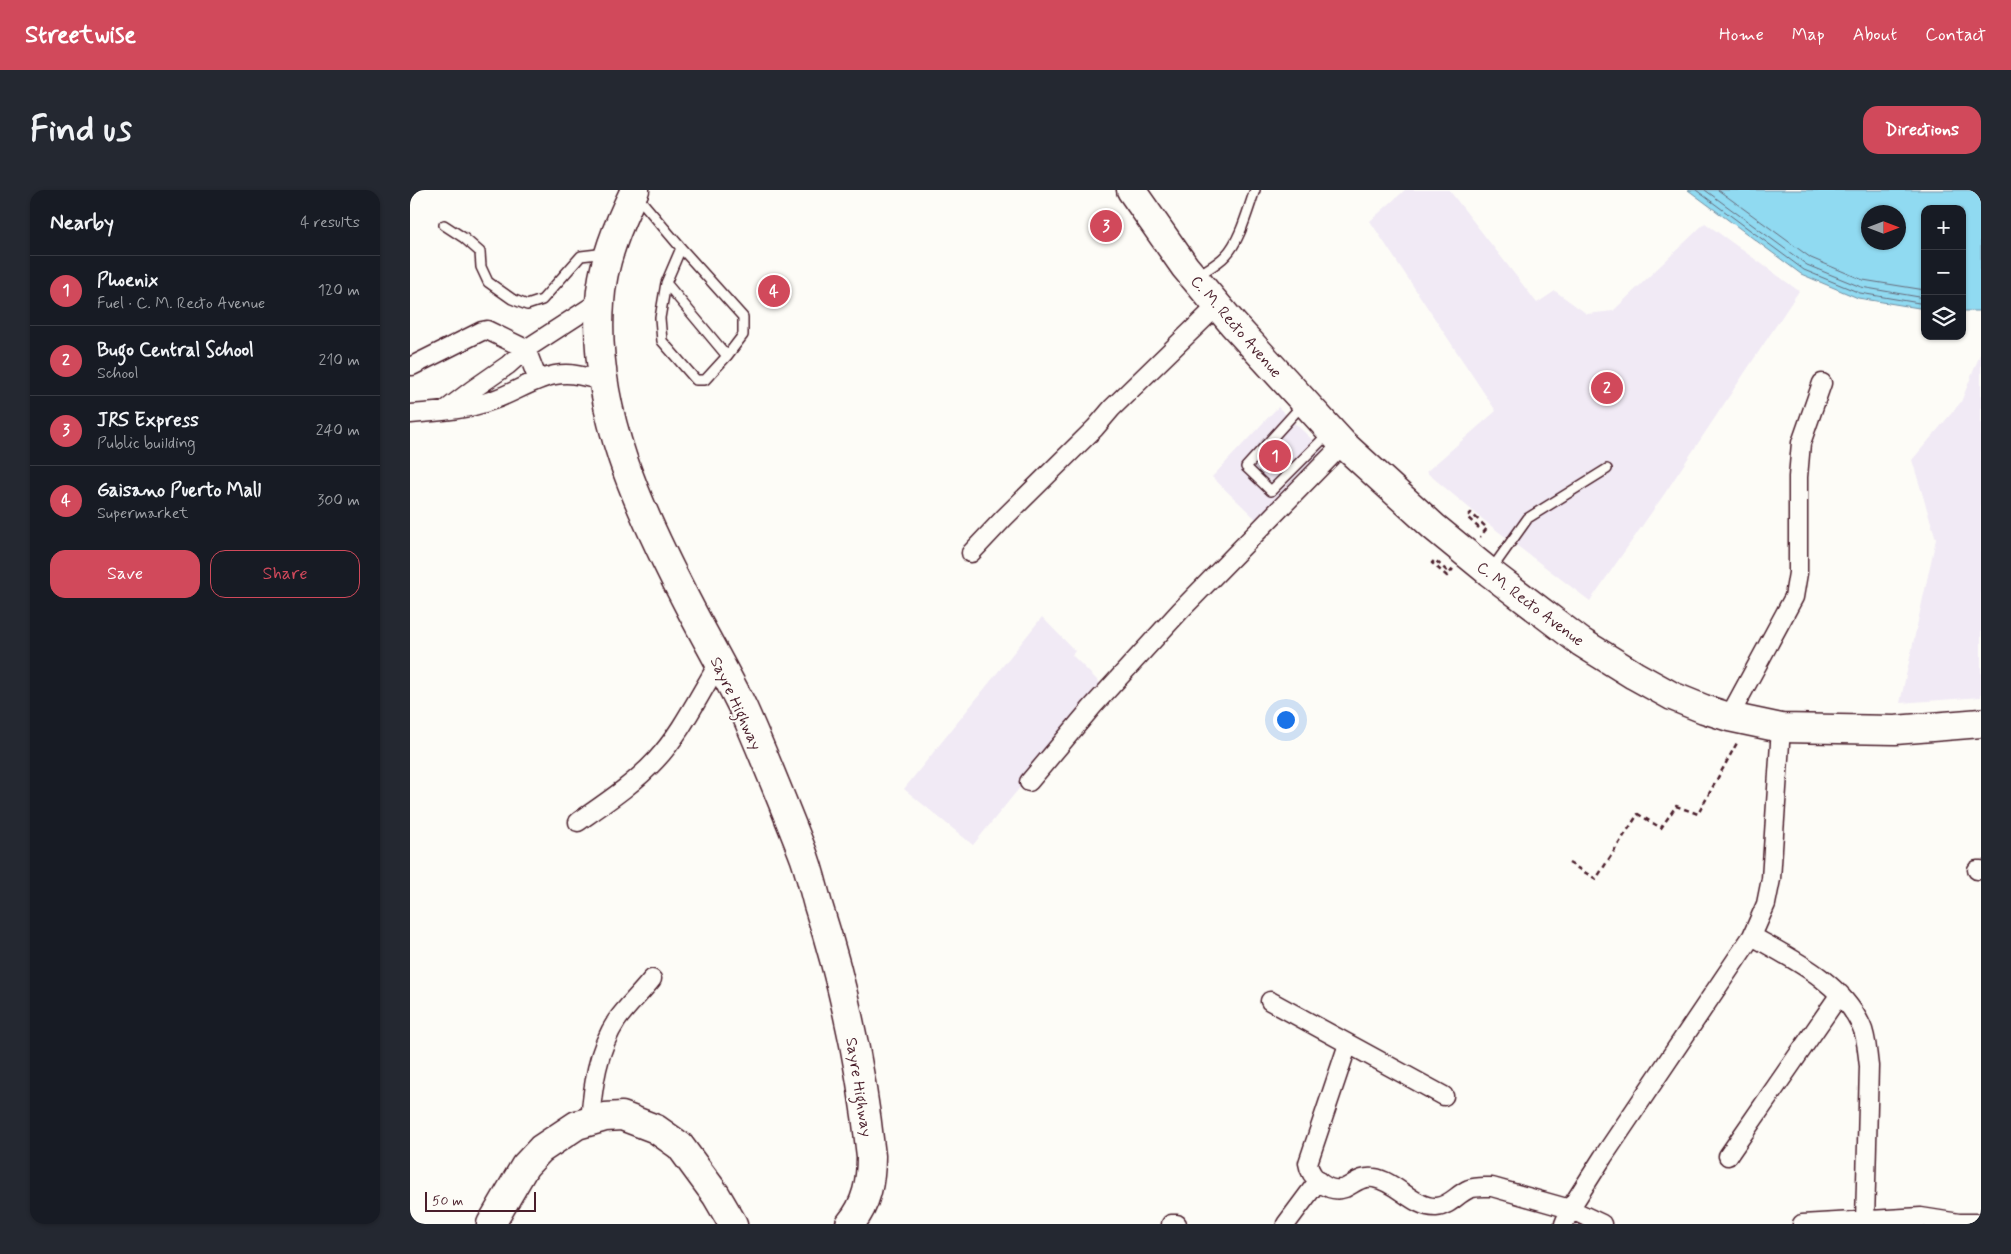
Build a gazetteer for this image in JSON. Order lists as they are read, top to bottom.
{
  "streets": {
    "highway": ["C. M. Recto Avenue", "Sayre Highway"]
  },
  "scale_bar": "50 m",
  "north": "right",
  "page": {
    "header": "Streetwise",
    "nav": [
      "Home",
      "Map",
      "About",
      "Contact"
    ],
    "buttons": [
      "Directions",
      ["Save", "Share"]
    ],
    "title": "Find us",
    "heading": ["Nearby", "4 results"],
    "map_buttons": ["+", "−"],
    "pins": [
      "3",
      "4",
      "2",
      "1"
    ],
    "list": [
      {
        "mark": "1",
        "name": "Phoenix",
        "note": "Fuel · C. M. Recto Avenue",
        "value": "120 m"
      },
      {
        "mark": "2",
        "name": "Bugo Central School",
        "note": "School",
        "value": "210 m"
      },
      {
        "mark": "3",
        "name": "JRS Express",
        "note": "Public building",
        "value": "240 m"
      },
      {
        "mark": "4",
        "name": "Gaisano Puerto Mall",
        "note": "Supermarket",
        "value": "300 m"
      }
    ],
    "scale": "50 m"
  }
}
